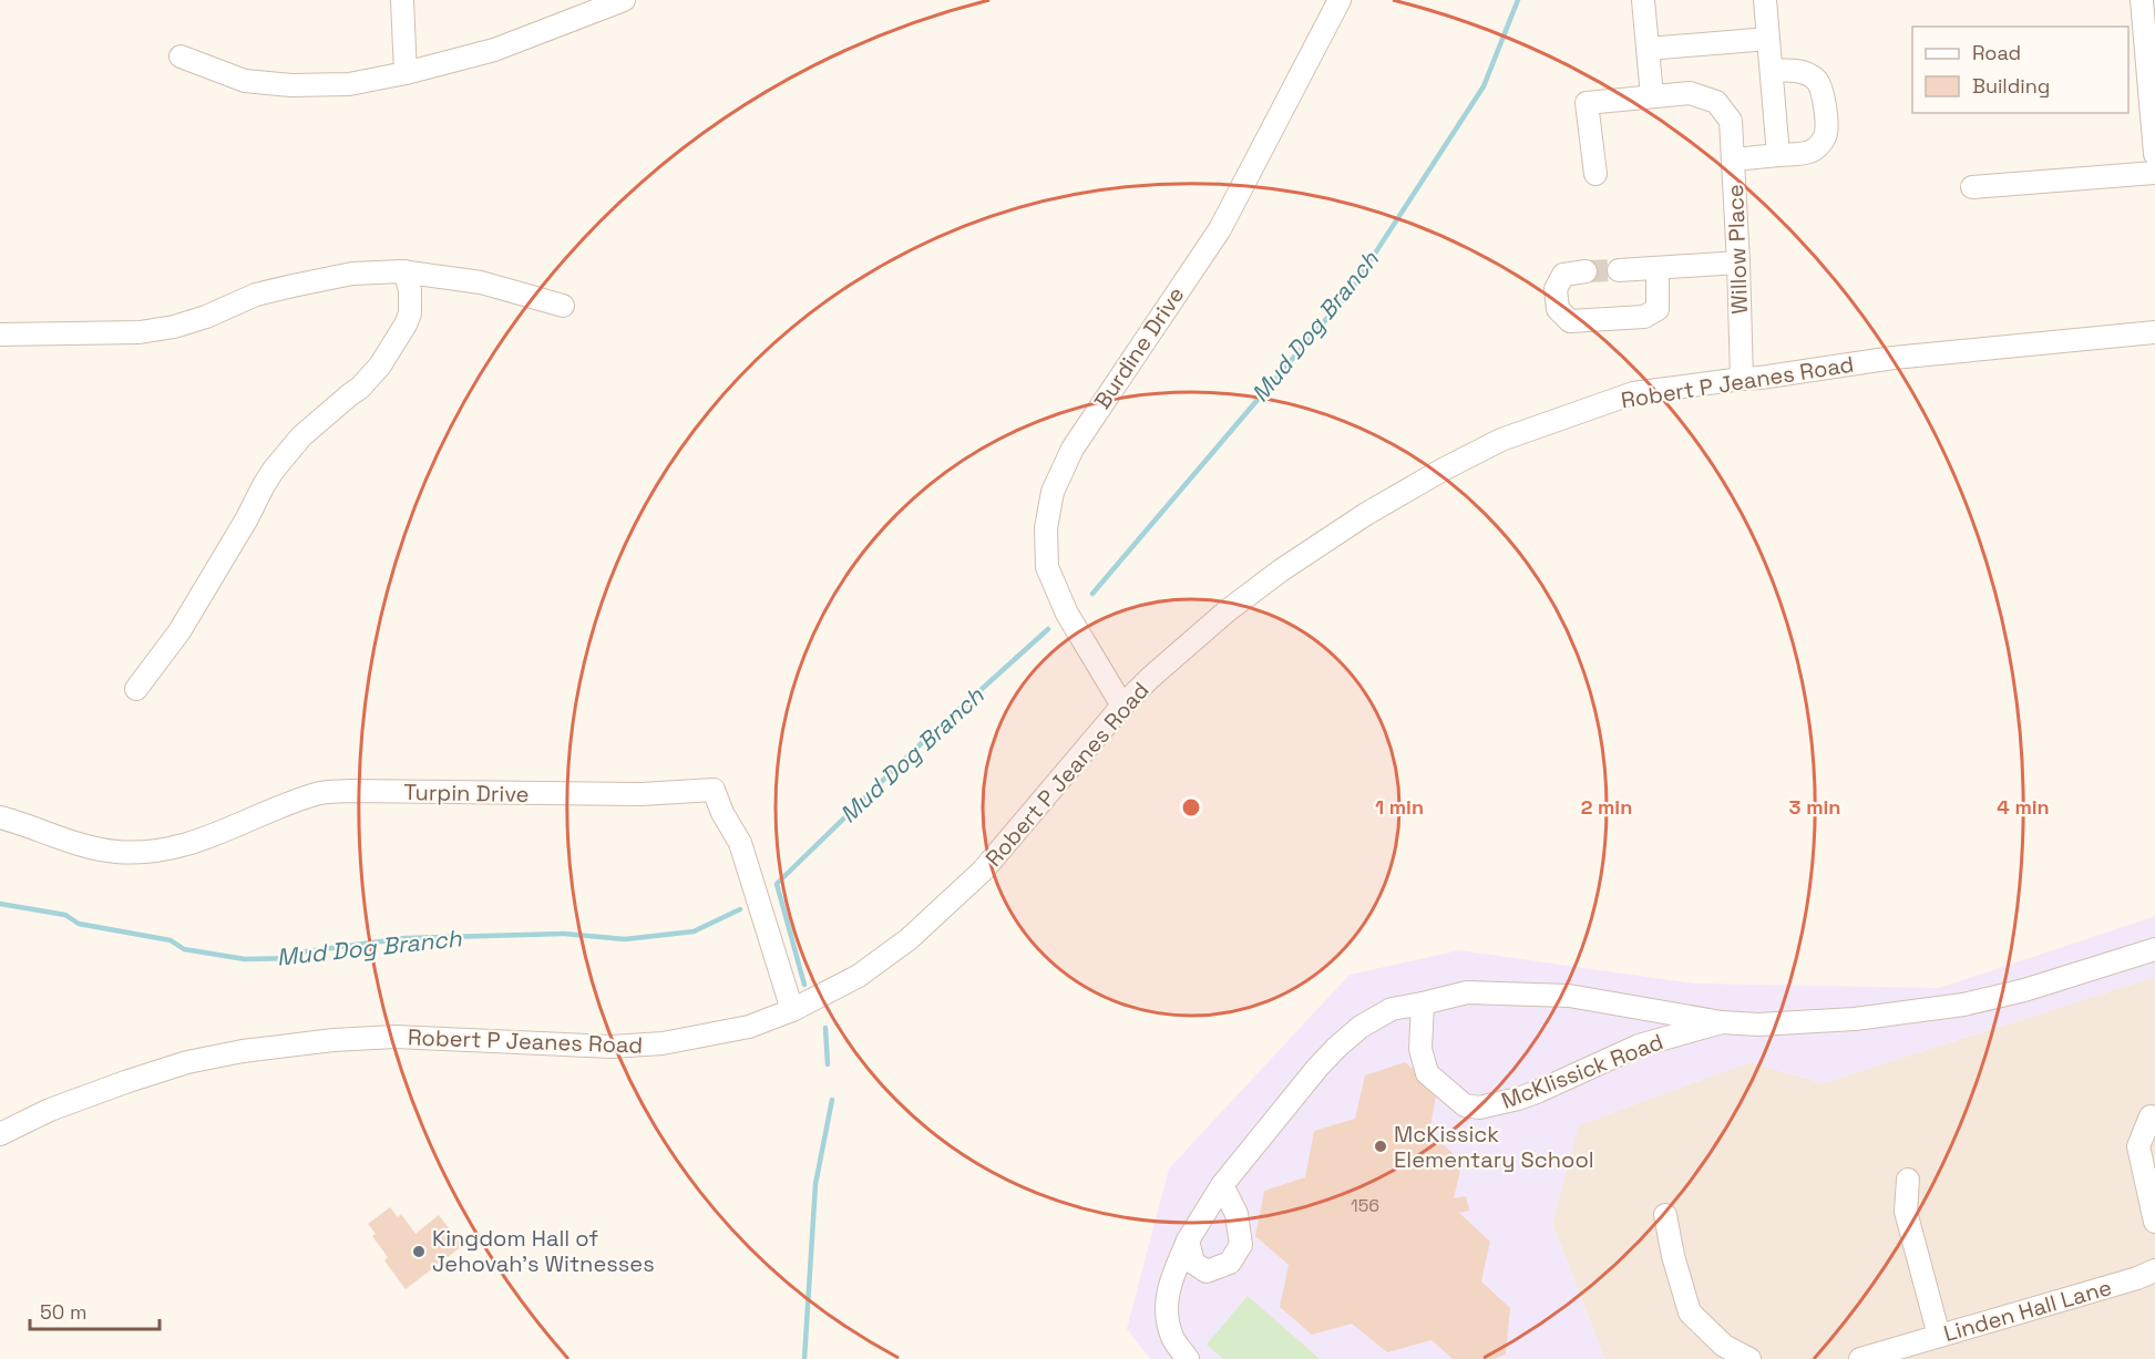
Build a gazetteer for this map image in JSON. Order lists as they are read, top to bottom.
{
  "streets": {
    "street": [
      "Willow Place",
      "Burdine Drive",
      "Robert P Jeanes Road",
      "Turpin Drive",
      "McKlissick Road",
      "Linden Hall Lane"
    ]
  },
  "crossings": [
    ["Willow Place", "Robert P Jeanes Road"],
    ["Burdine Drive", "Robert P Jeanes Road"],
    ["Robert P Jeanes Road", "Turpin Drive"]
  ],
  "water": ["Mud Dog Branch"],
  "places": ["McKissick Elementary School", "Kingdom Hall of Jehovah’s Witnesses"],
  "house_numbers": ["156"],
  "legend": ["Road", "Building"],
  "scale_bar": "50 m",
  "rings": [
    "1 min",
    "2 min",
    "3 min",
    "4 min"
  ]
}
